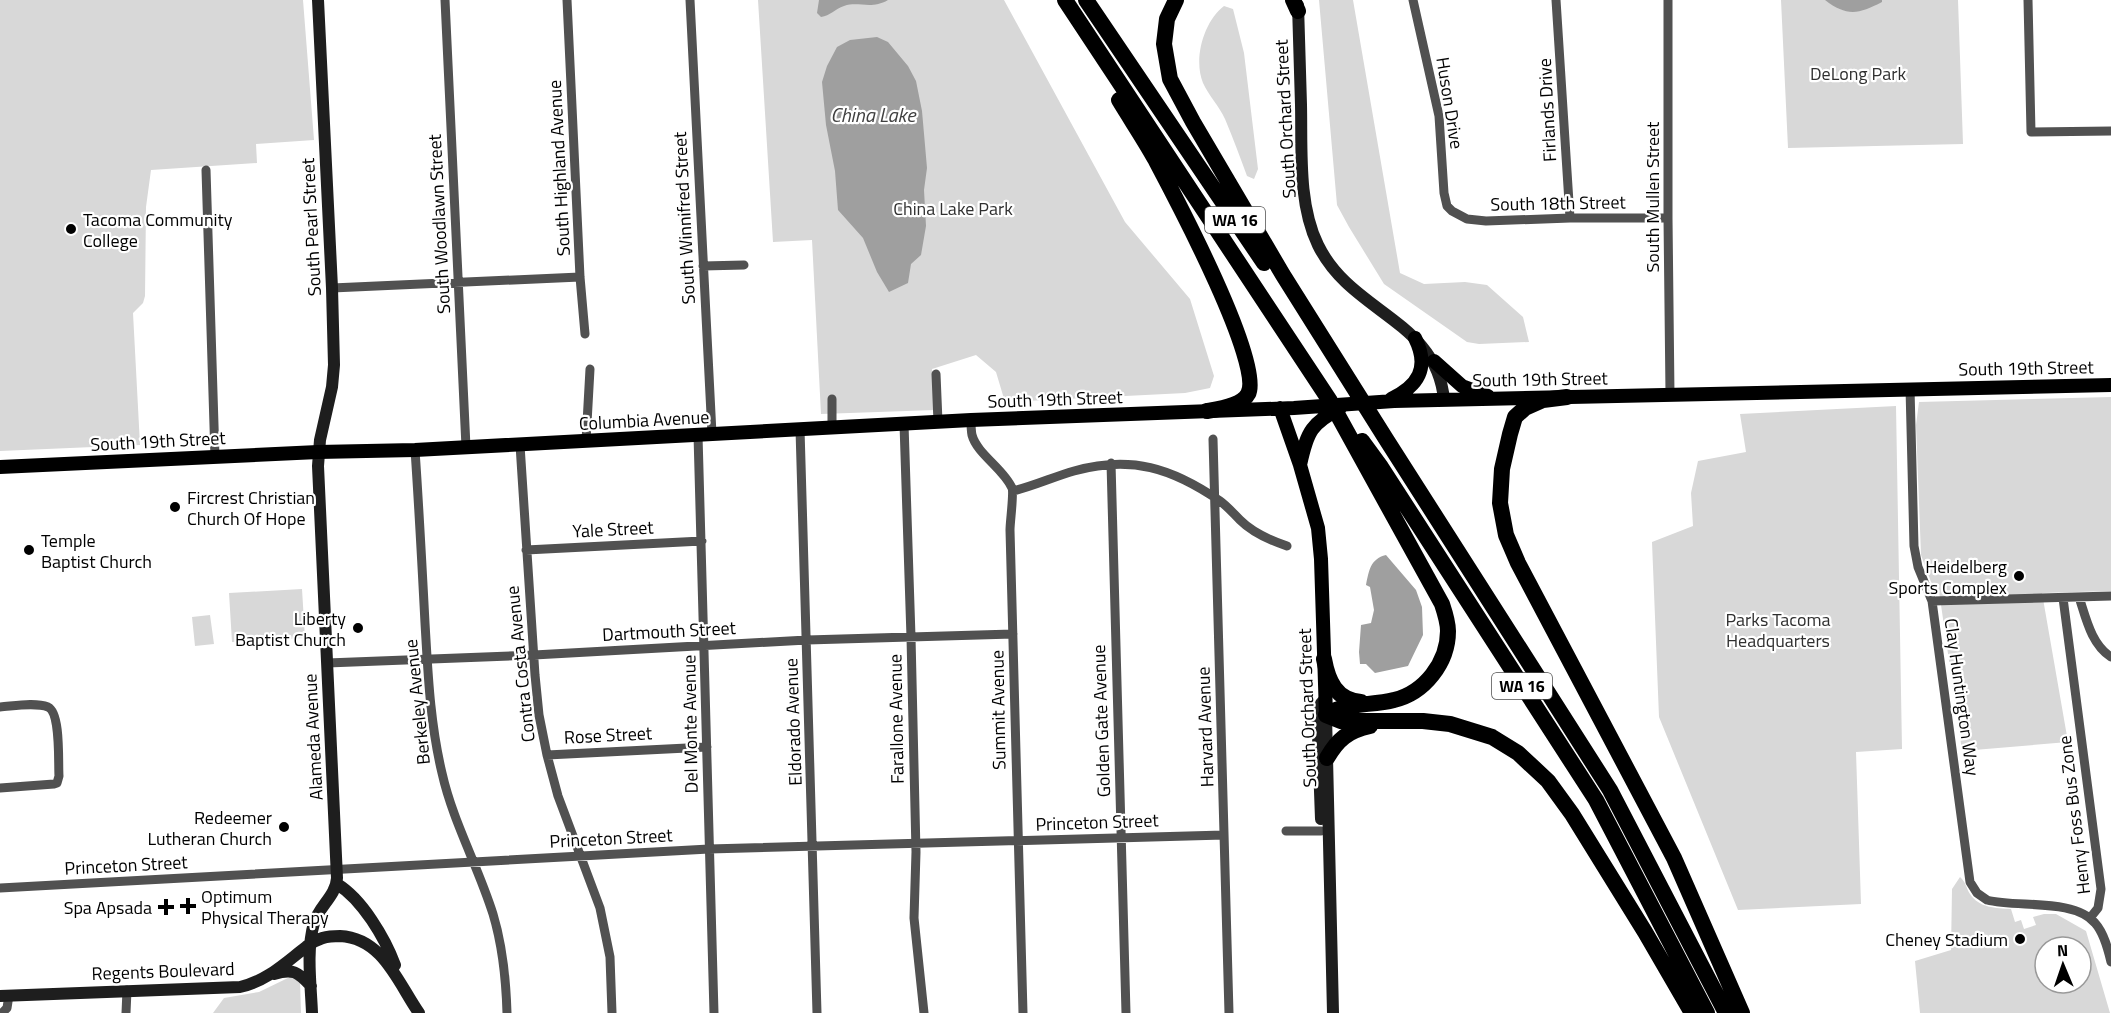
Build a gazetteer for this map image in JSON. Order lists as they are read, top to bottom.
{
  "streets": {
    "highway": ["WA 16"],
    "main road": [
      "South Orchard Street",
      "South Pearl Street",
      "South 19th Street",
      "Columbia Avenue",
      "Alameda Avenue",
      "Regents Boulevard"
    ],
    "street": [
      "Huson Drive",
      "Firlands Drive",
      "South Highland Avenue",
      "South Mullen Street",
      "South 18th Street",
      "South Winnifred Street",
      "South Woodlawn Street",
      "Yale Street",
      "Dartmouth Street",
      "Contra Costa Avenue",
      "Clay Huntington Way",
      "Berkeley Avenue",
      "Summit Avenue",
      "Farallone Avenue",
      "Golden Gate Avenue",
      "Eldorado Avenue",
      "Del Monte Avenue",
      "Harvard Avenue",
      "Rose Street",
      "Henry Foss Bus Zone",
      "Princeton Street"
    ]
  },
  "crossings": [
    ["Huson Drive", "South 18th Street"],
    ["Firlands Drive", "South 18th Street"],
    ["South Orchard Street", "South 19th Street"],
    ["South Mullen Street", "South 18th Street"],
    ["South Mullen Street", "South 19th Street"],
    ["South Winnifred Street", "Columbia Avenue"],
    ["South Winnifred Street", "Del Monte Avenue"],
    ["South Woodlawn Street", "Columbia Avenue"],
    ["South Pearl Street", "South 19th Street"],
    ["South Pearl Street", "Columbia Avenue"],
    ["South Pearl Street", "Alameda Avenue"],
    ["South 19th Street", "Columbia Avenue"],
    ["South 19th Street", "Clay Huntington Way"],
    ["South 19th Street", "Alameda Avenue"],
    ["Columbia Avenue", "Contra Costa Avenue"],
    ["Columbia Avenue", "Berkeley Avenue"],
    ["Columbia Avenue", "Farallone Avenue"],
    ["Columbia Avenue", "Eldorado Avenue"],
    ["Columbia Avenue", "Del Monte Avenue"],
    ["Columbia Avenue", "Alameda Avenue"],
    ["Yale Street", "Contra Costa Avenue"],
    ["Yale Street", "Del Monte Avenue"],
    ["Dartmouth Street", "Contra Costa Avenue"],
    ["Dartmouth Street", "Berkeley Avenue"],
    ["Dartmouth Street", "Summit Avenue"],
    ["Dartmouth Street", "Farallone Avenue"],
    ["Dartmouth Street", "Eldorado Avenue"],
    ["Dartmouth Street", "Del Monte Avenue"],
    ["Dartmouth Street", "Alameda Avenue"],
    ["Contra Costa Avenue", "Rose Street"],
    ["Contra Costa Avenue", "Princeton Street"],
    ["Clay Huntington Way", "Henry Foss Bus Zone"],
    ["Berkeley Avenue", "Princeton Street"],
    ["Summit Avenue", "Princeton Street"],
    ["Farallone Avenue", "Princeton Street"],
    ["Golden Gate Avenue", "Princeton Street"],
    ["Eldorado Avenue", "Princeton Street"],
    ["Del Monte Avenue", "Rose Street"],
    ["Del Monte Avenue", "Princeton Street"],
    ["Harvard Avenue", "Princeton Street"],
    ["Alameda Avenue", "Princeton Street"]
  ],
  "water": ["China Lake"],
  "parks": ["DeLong Park", "China Lake Park", "Parks Tacoma Headquarters"],
  "places": {
    "other": [
      "Tacoma Community College",
      "Fircrest Christian Church Of Hope",
      "Temple Baptist Church",
      "Heidelberg Sports Complex",
      "Liberty Baptist Church",
      "Redeemer Lutheran Church",
      "Cheney Stadium"
    ],
    "health": ["Optimum Physical Therapy", "Spa Apsada"]
  },
  "north": "top"
}
